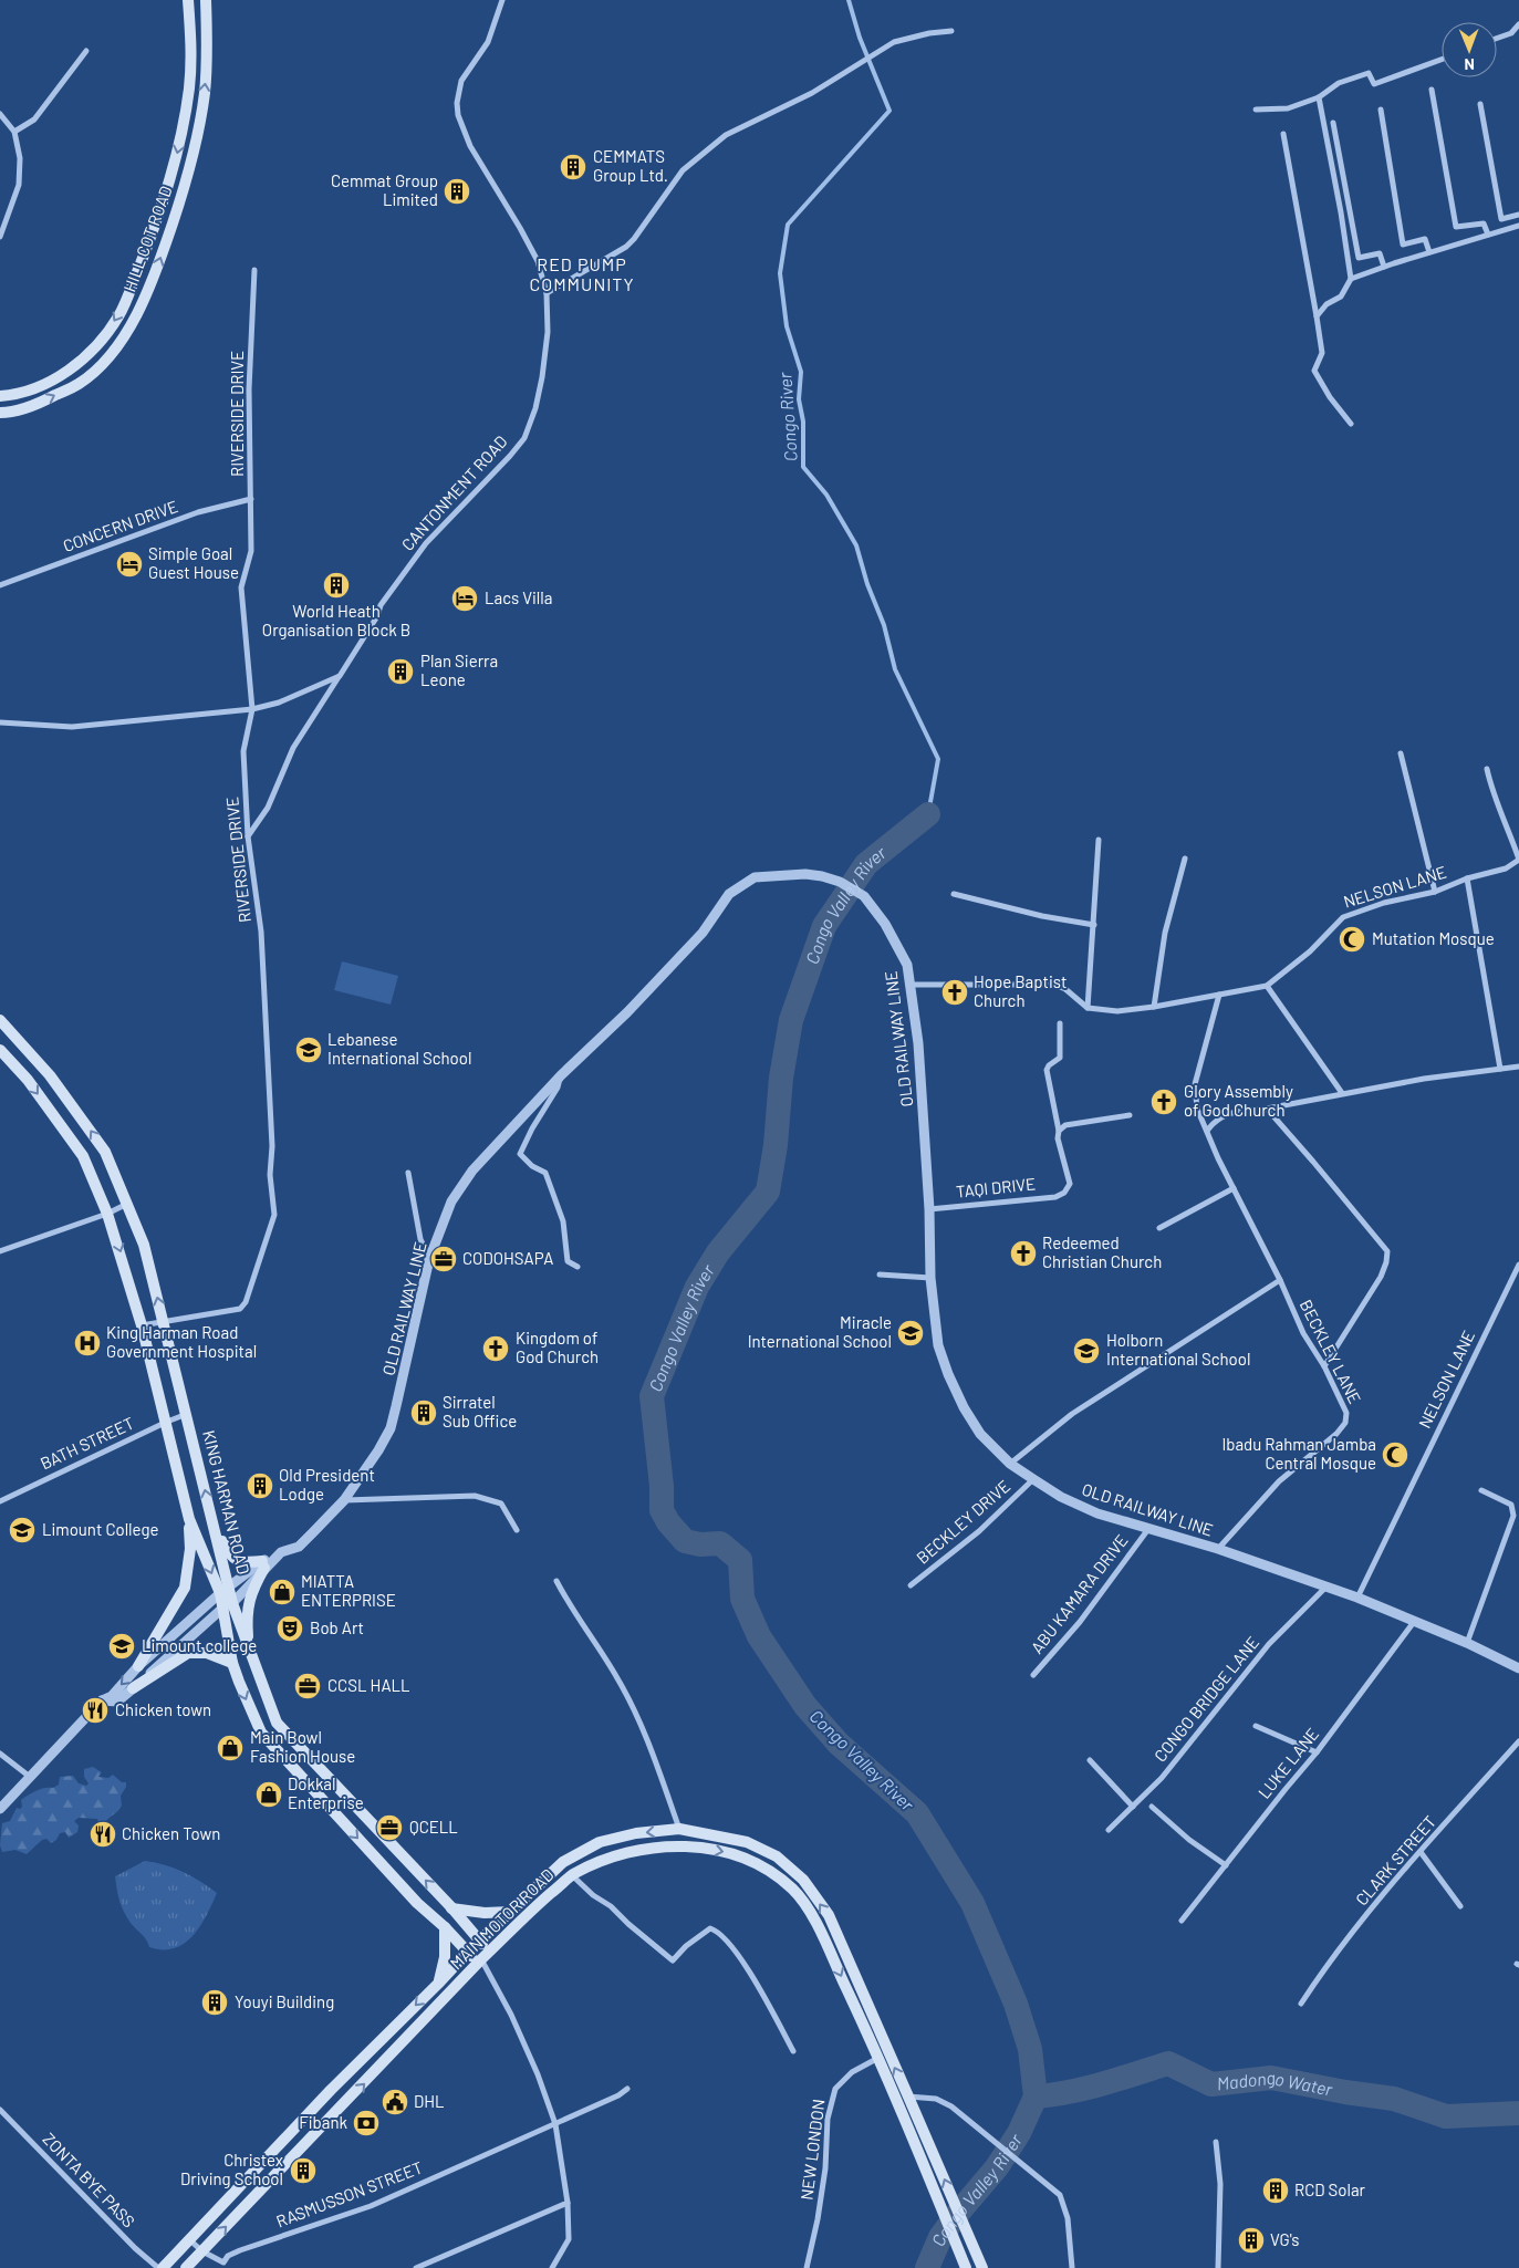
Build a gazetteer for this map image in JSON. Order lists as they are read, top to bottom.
{
  "streets": {
    "main road": ["HILL COT ROAD", "KING HARMAN ROAD", "MAIN MOTOR ROAD"],
    "street": [
      "RIVERSIDE DRIVE",
      "CANTONMENT ROAD",
      "CONCERN DRIVE",
      "NELSON LANE",
      "OLD RAILWAY LINE",
      "TAQI DRIVE",
      "BECKLEY LANE",
      "BATH STREET",
      "BECKLEY DRIVE",
      "ABU KAMARA DRIVE",
      "CONGO BRIDGE LANE",
      "LUKE LANE",
      "CLARK STREET",
      "NEW LONDON",
      "ZONTA BYE PASS",
      "RASMUSSON STREET"
    ]
  },
  "crossings": [
    ["RIVERSIDE DRIVE", "CANTONMENT ROAD"],
    ["RIVERSIDE DRIVE", "CONCERN DRIVE"],
    ["RIVERSIDE DRIVE", "KING HARMAN ROAD"],
    ["NELSON LANE", "OLD RAILWAY LINE"],
    ["OLD RAILWAY LINE", "TAQI DRIVE"],
    ["OLD RAILWAY LINE", "BECKLEY LANE"],
    ["OLD RAILWAY LINE", "KING HARMAN ROAD"],
    ["OLD RAILWAY LINE", "BECKLEY DRIVE"],
    ["OLD RAILWAY LINE", "ABU KAMARA DRIVE"],
    ["OLD RAILWAY LINE", "CONGO BRIDGE LANE"],
    ["OLD RAILWAY LINE", "LUKE LANE"],
    ["BATH STREET", "KING HARMAN ROAD"],
    ["KING HARMAN ROAD", "MAIN MOTOR ROAD"],
    ["MAIN MOTOR ROAD", "NEW LONDON"],
    ["MAIN MOTOR ROAD", "ZONTA BYE PASS"],
    ["MAIN MOTOR ROAD", "RASMUSSON STREET"]
  ],
  "districts": ["RED PUMP COMMUNITY"],
  "water": ["Congo River", "Congo Valley River", "Madongo Water"],
  "places": {
    "building": [
      "CEMMATS Group Ltd.",
      "Cemmat Group Limited",
      "World Heath Organisation Block B",
      "Plan Sierra Leone",
      "Sirratel Sub Office",
      "Old President Lodge",
      "Youyi Building",
      "Christex Driving School",
      "RCD Solar",
      "VG's"
    ],
    "hotel": ["Simple Goal Guest House", "Lacs Villa"],
    "mosque": ["Mutation Mosque", "Ibadu Rahman Jamba Central Mosque"],
    "church": [
      "Hope Baptist Church",
      "Glory Assembly of God Church",
      "Redeemed Christian Church",
      "Kingdom of God Church"
    ],
    "school or university": [
      "Lebanese International School",
      "Miracle International School",
      "Holborn International School",
      "Limount College",
      "Limount college"
    ],
    "office": ["CODOHSAPA", "CCSL HALL", "QCELL"],
    "hospital": ["King Harman Road Government Hospital"],
    "shop": ["MIATTA ENTERPRISE", "Main Bowl Fashion House", "Dokkal Enterprise"],
    "theatre": ["Bob Art"],
    "restaurant": ["Chicken town", "Chicken Town"],
    "public building": ["DHL"],
    "bank": ["Fibank"]
  },
  "north": "bottom"
}
